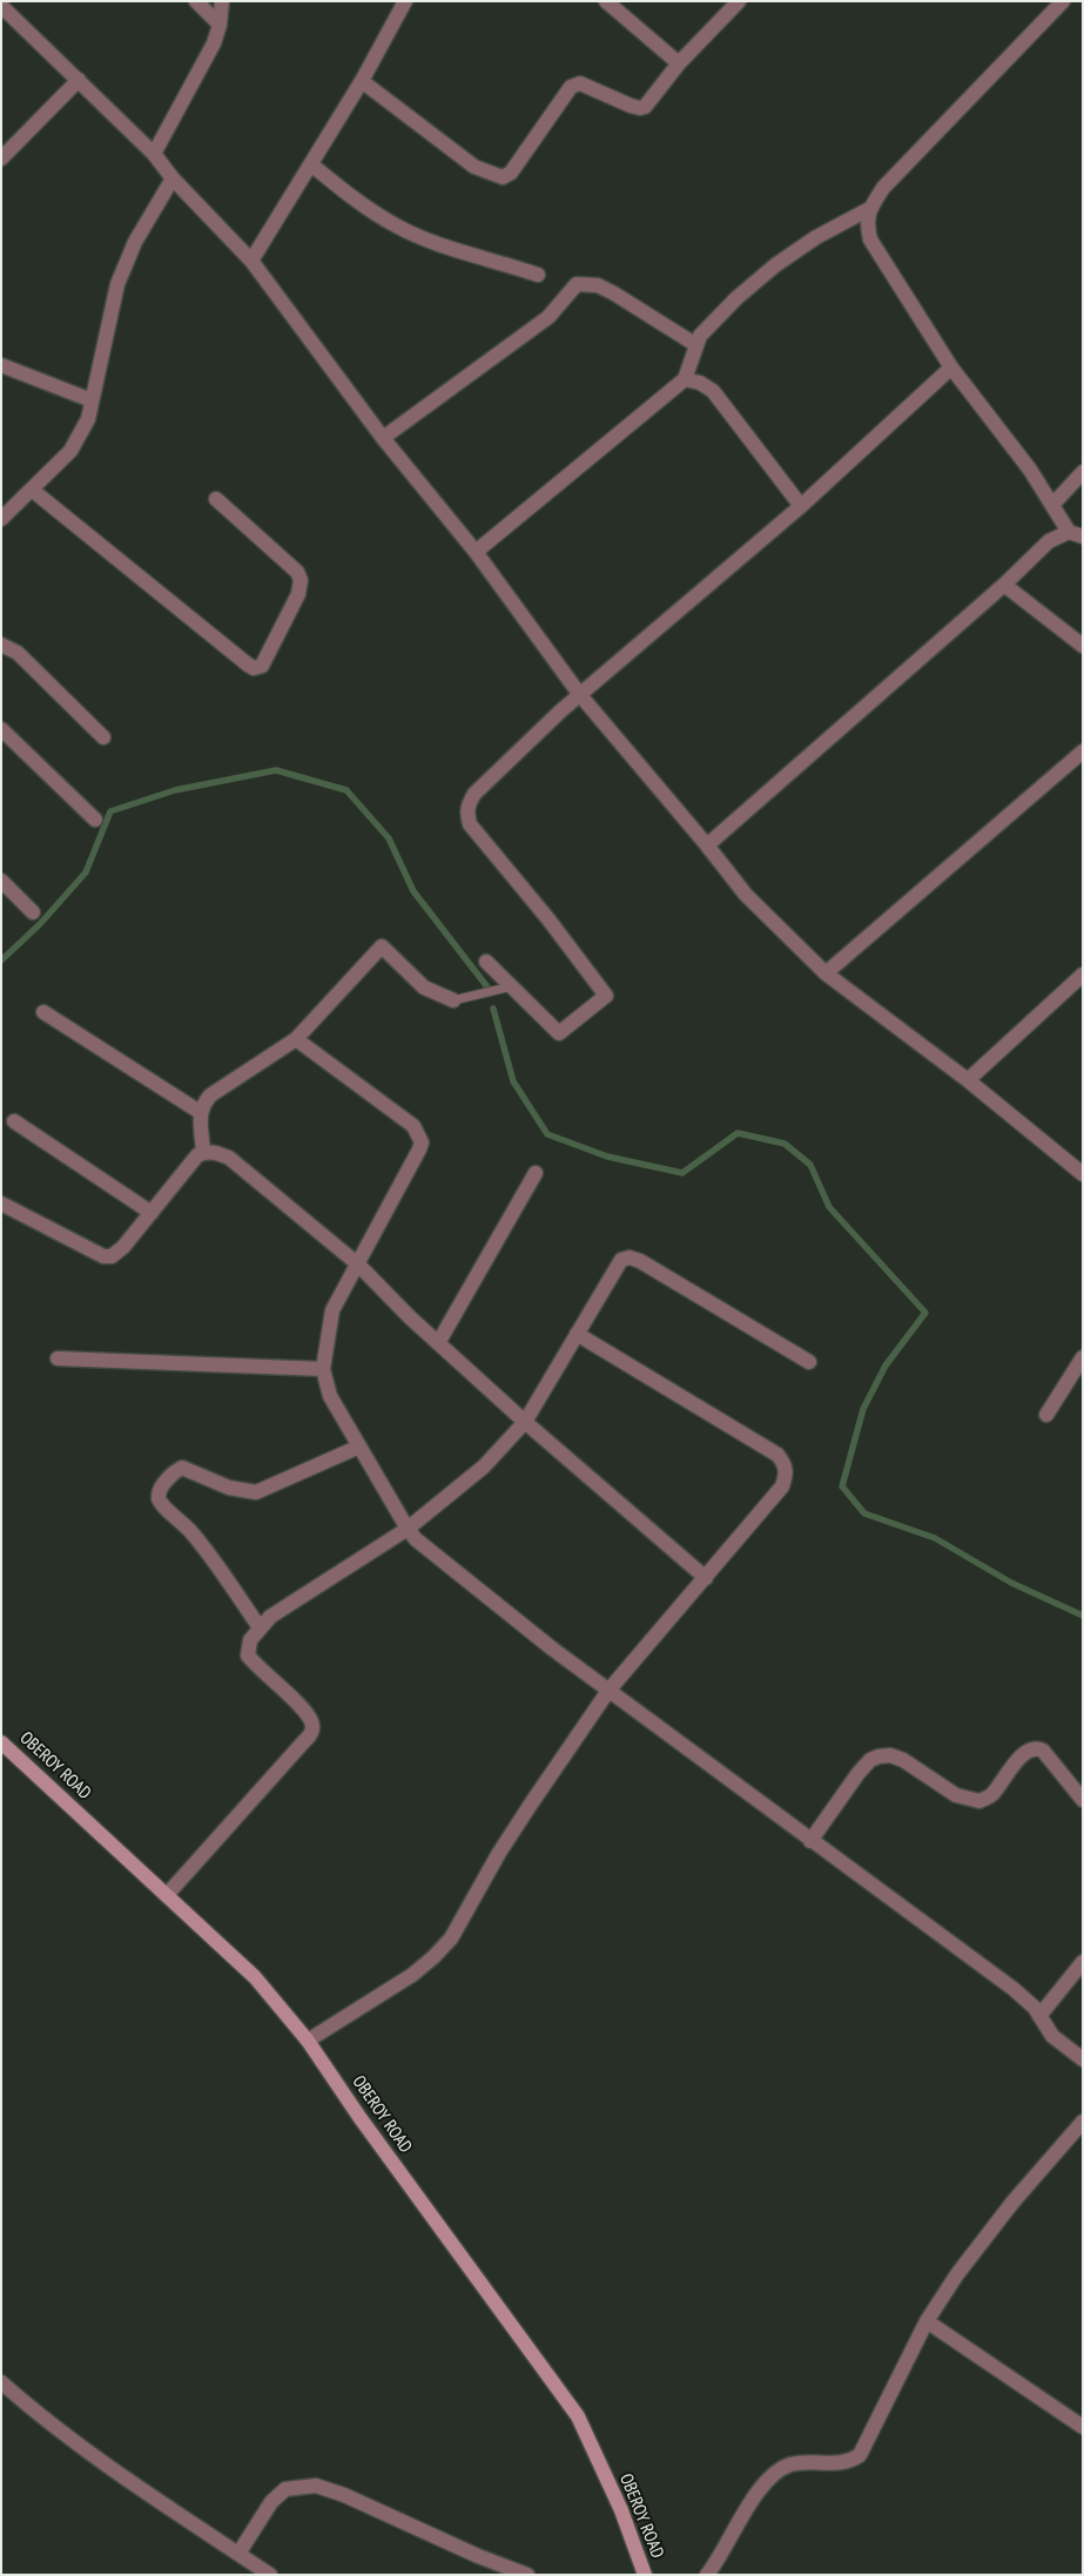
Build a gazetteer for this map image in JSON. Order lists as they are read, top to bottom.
{
  "streets": {
    "street": ["OBEROY ROAD"]
  }
}
